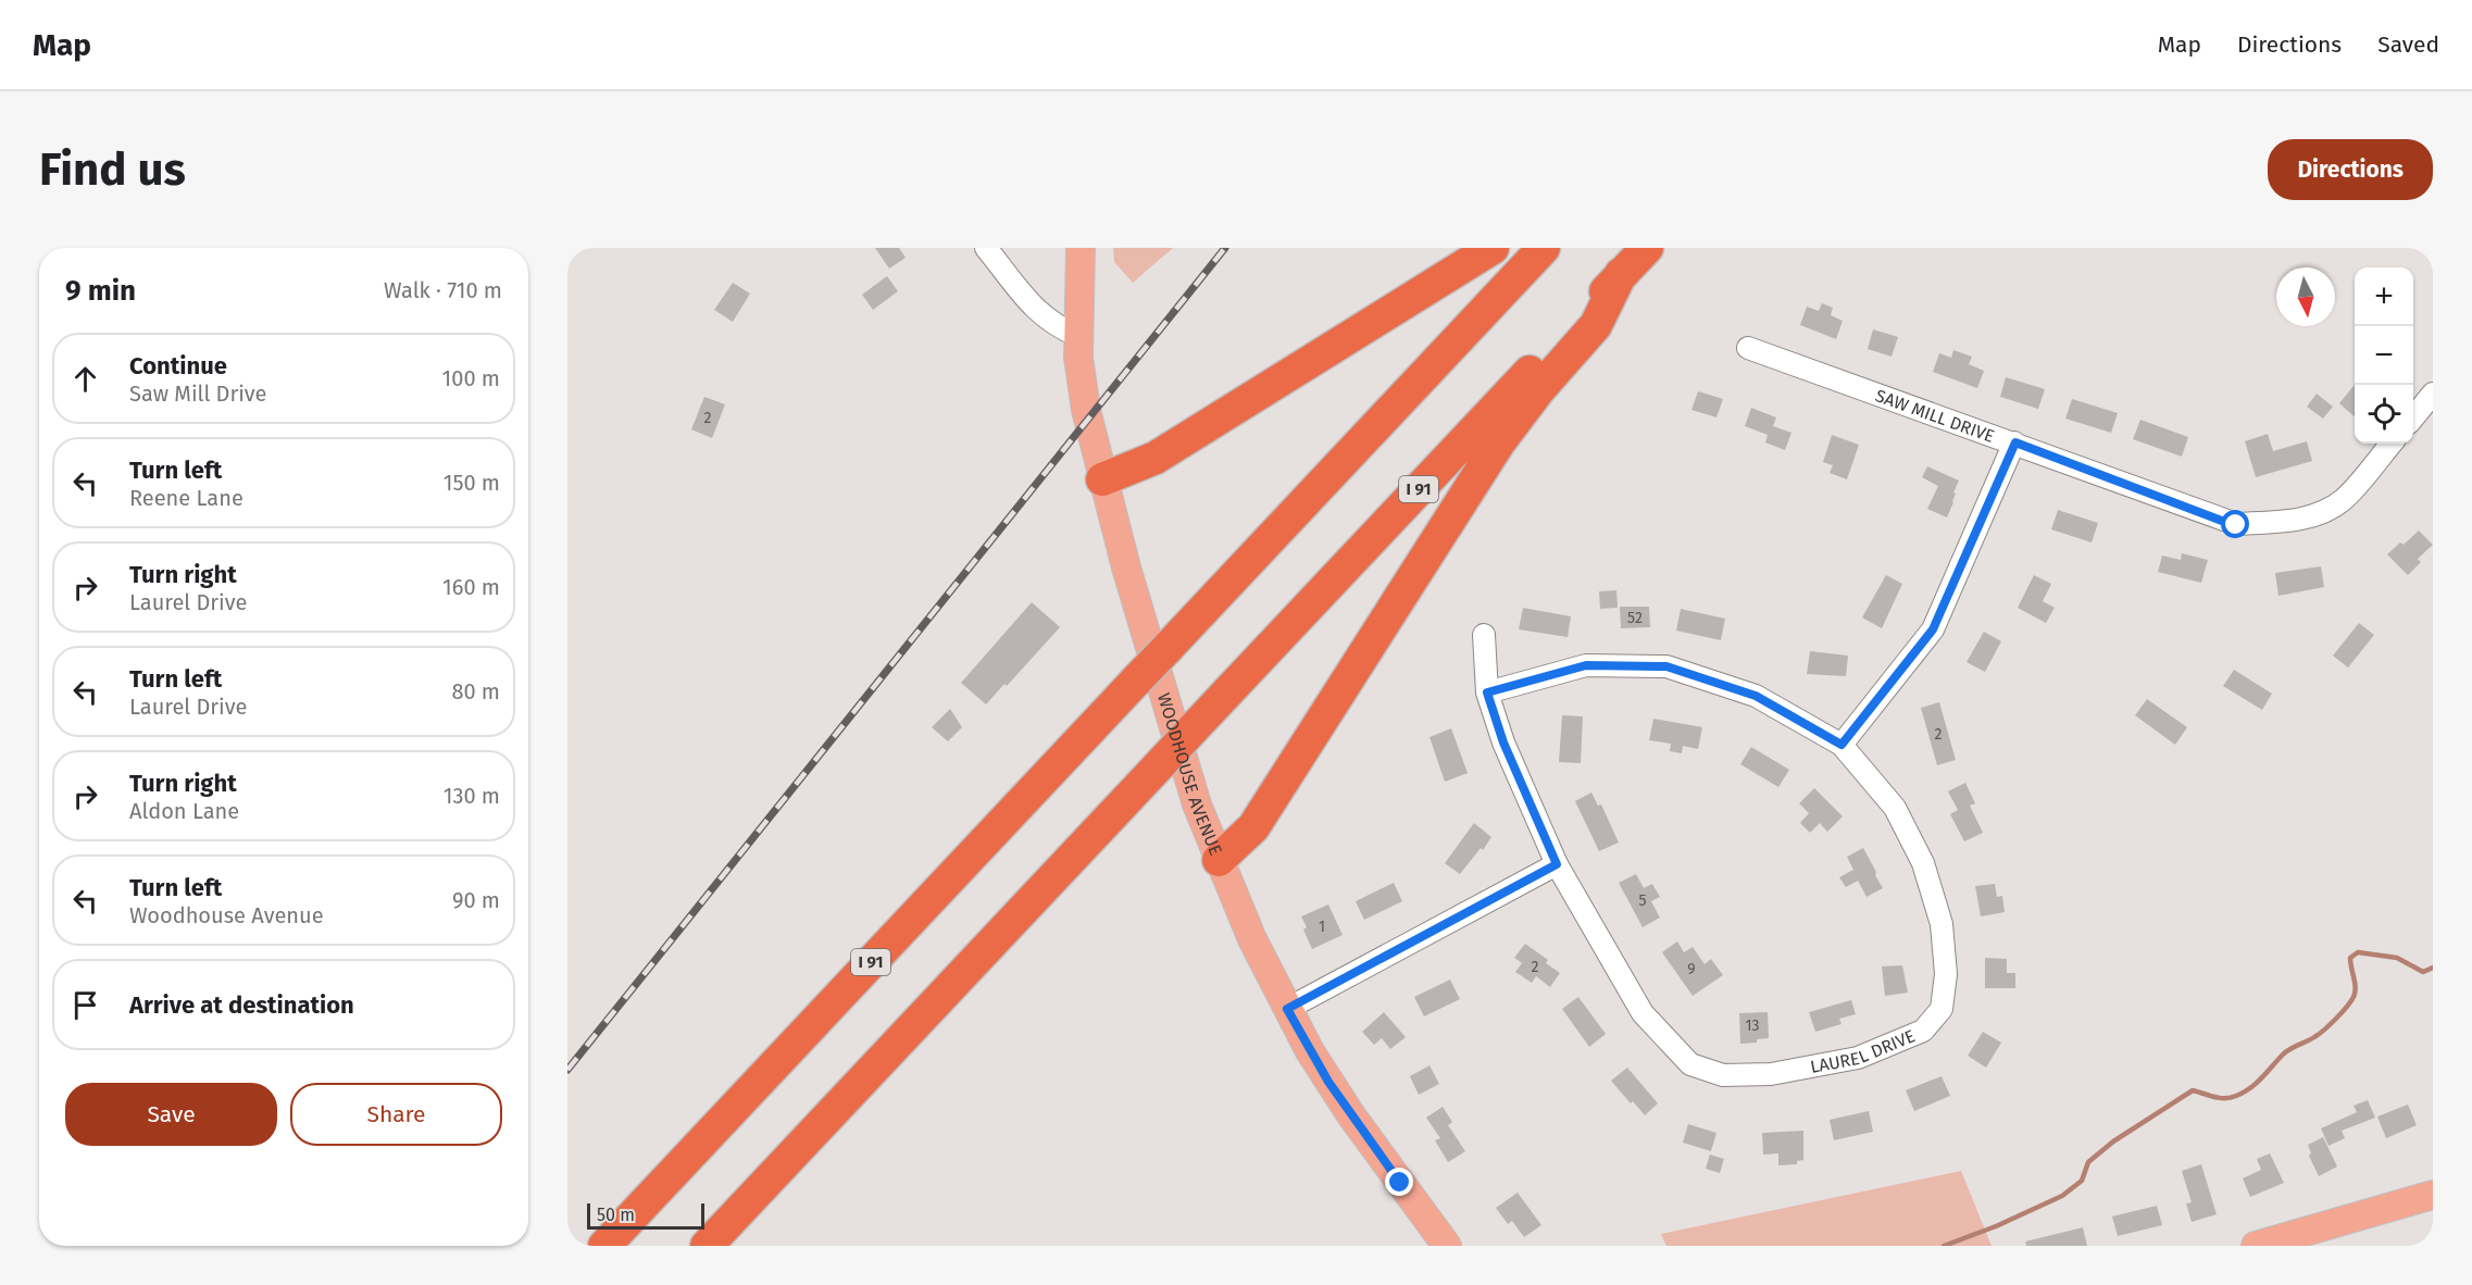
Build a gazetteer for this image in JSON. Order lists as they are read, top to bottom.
{
  "streets": {
    "highway": ["I 91"],
    "main road": ["WOODHOUSE AVENUE"],
    "street": ["SAW MILL DRIVE", "LAUREL DRIVE"]
  },
  "house_numbers": [
    "2",
    "52",
    "2",
    "5",
    "1",
    "2",
    "9",
    "13"
  ],
  "scale_bar": "50 m",
  "north": "bottom",
  "page": {
    "header": "Map",
    "nav": ["Map", "Directions", "Saved"],
    "buttons": [
      "Directions",
      ["Save", "Share"]
    ],
    "title": "Find us",
    "heading": ["9 min", "Walk · 710 m"],
    "map_buttons": ["+", "−"],
    "list": [
      ["Continue", "Saw Mill Drive", "100 m"],
      ["Turn left", "Reene Lane", "150 m"],
      ["Turn right", "Laurel Drive", "160 m"],
      ["Turn left", "Laurel Drive", "80 m"],
      ["Turn right", "Aldon Lane", "130 m"],
      ["Turn left", "Woodhouse Avenue", "90 m"],
      "Arrive at destination"
    ],
    "scale": "50 m"
  }
}
